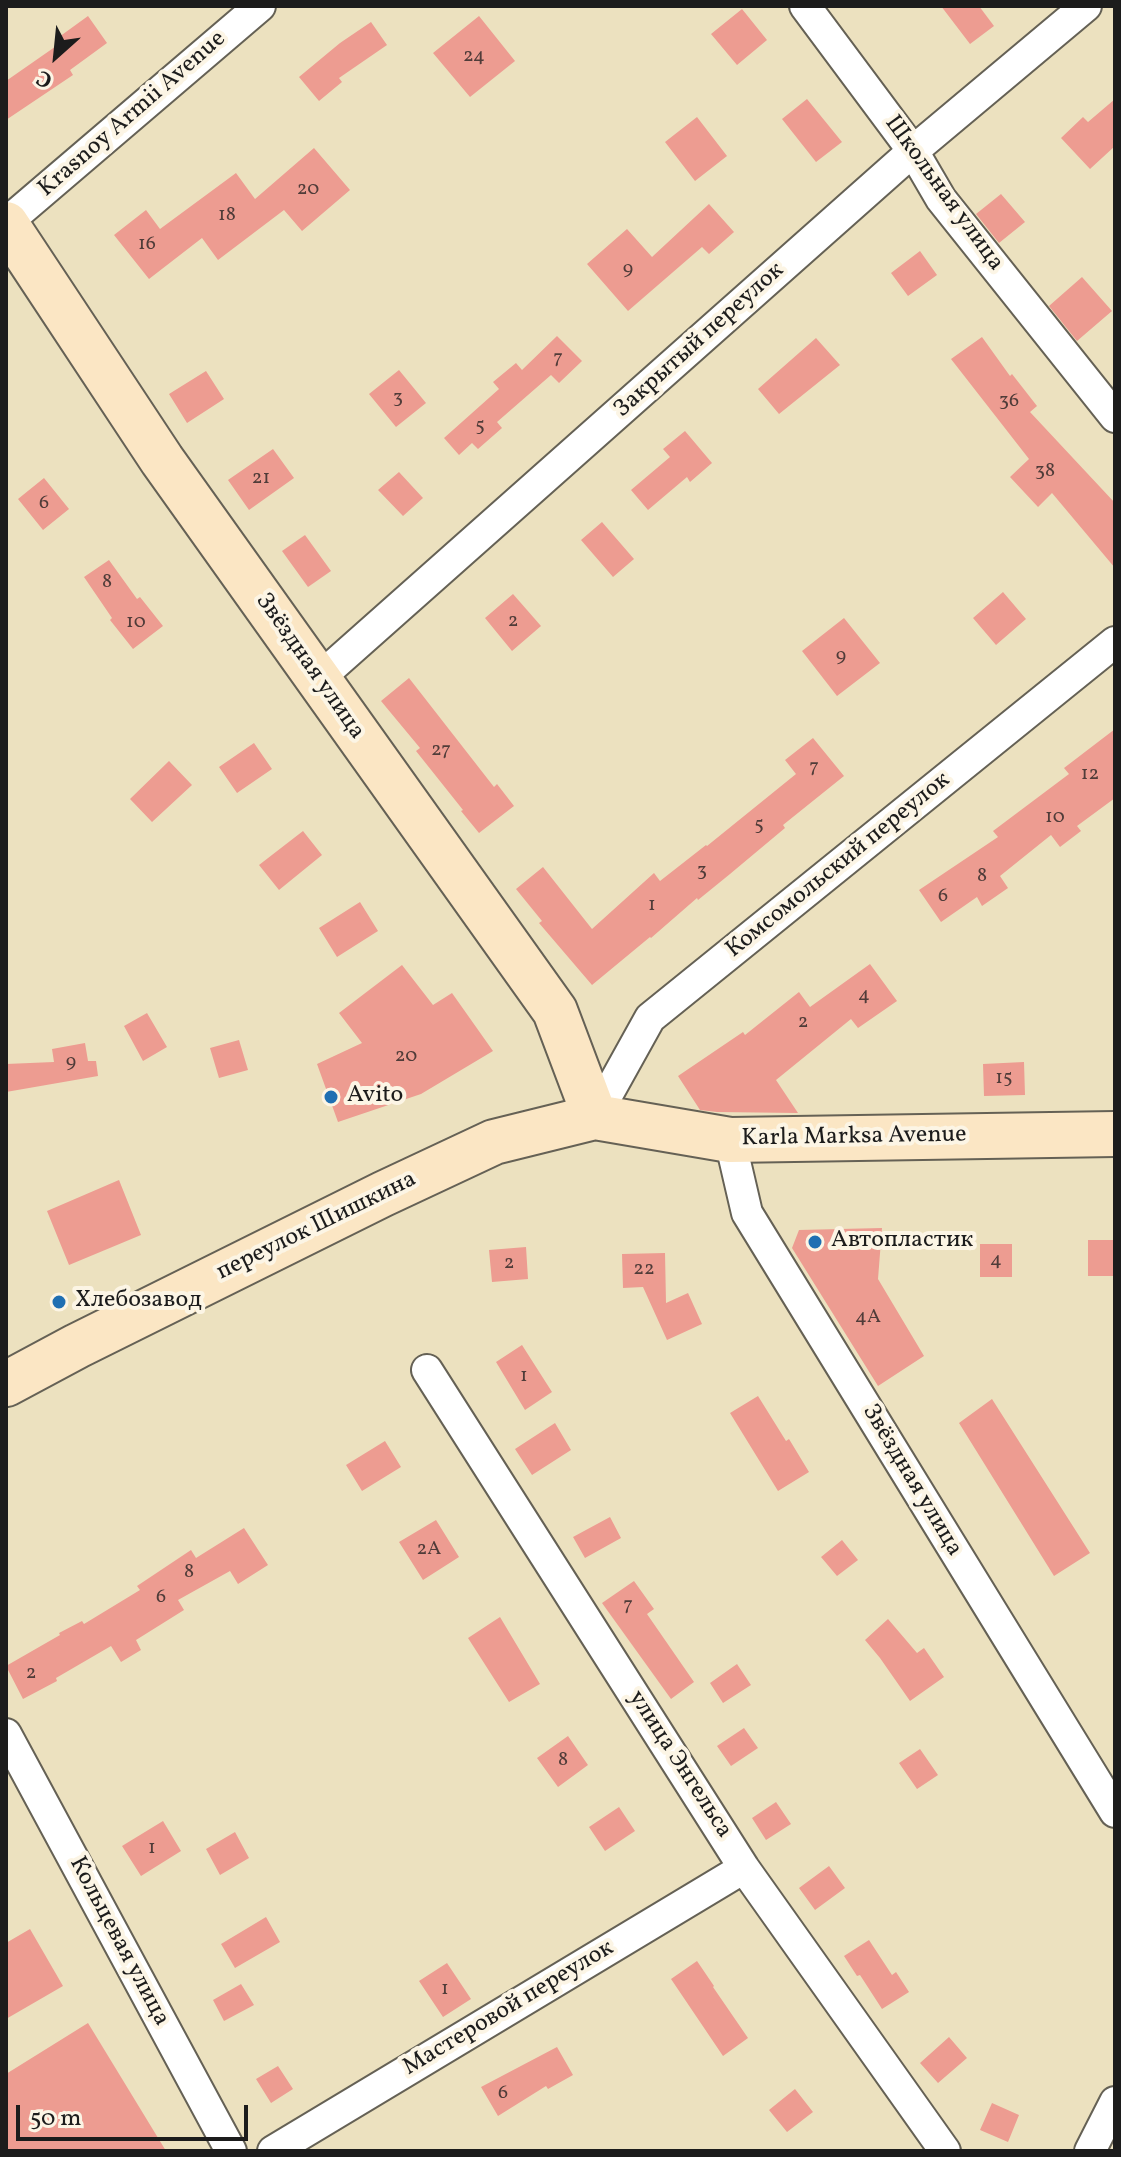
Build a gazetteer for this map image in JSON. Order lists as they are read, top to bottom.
{
  "streets": {
    "main road": ["Звёздная улица", "Karla Marksa Avenue", "переулок Шишкина"],
    "street": [
      "Krasnoy Armii Avenue",
      "Школьная улица",
      "Закрытый переулок",
      "Комсомольский переулок",
      "улица Энгельса",
      "Кольцевая улица",
      "Мастеровой переулок"
    ]
  },
  "crossings": [
    ["Krasnoy Armii Avenue", "Звёздная улица"],
    ["Школьная улица", "Закрытый переулок"],
    ["Закрытый переулок", "Звёздная улица"],
    ["Звёздная улица", "Комсомольский переулок"],
    ["Звёздная улица", "Karla Marksa Avenue"],
    ["Звёздная улица", "переулок Шишкина"],
    ["Комсомольский переулок", "Karla Marksa Avenue"],
    ["Комсомольский переулок", "переулок Шишкина"],
    ["Karla Marksa Avenue", "переулок Шишкина"],
    ["улица Энгельса", "Мастеровой переулок"]
  ],
  "places": ["Avito", "Автопластик", "Хлебозавод"],
  "house_numbers": [
    "24",
    "20",
    "18",
    "16",
    "9",
    "7",
    "3",
    "36",
    "5",
    "38",
    "21",
    "6",
    "8",
    "2",
    "10",
    "9",
    "27",
    "7",
    "12",
    "10",
    "5",
    "3",
    "8",
    "6",
    "1",
    "4",
    "2",
    "20",
    "9",
    "15",
    "4",
    "2",
    "22",
    "4А",
    "1",
    "2А",
    "8",
    "6",
    "7",
    "2",
    "8",
    "1",
    "1",
    "6"
  ],
  "scale_bar": "50 m",
  "north": "bottom left"
}
